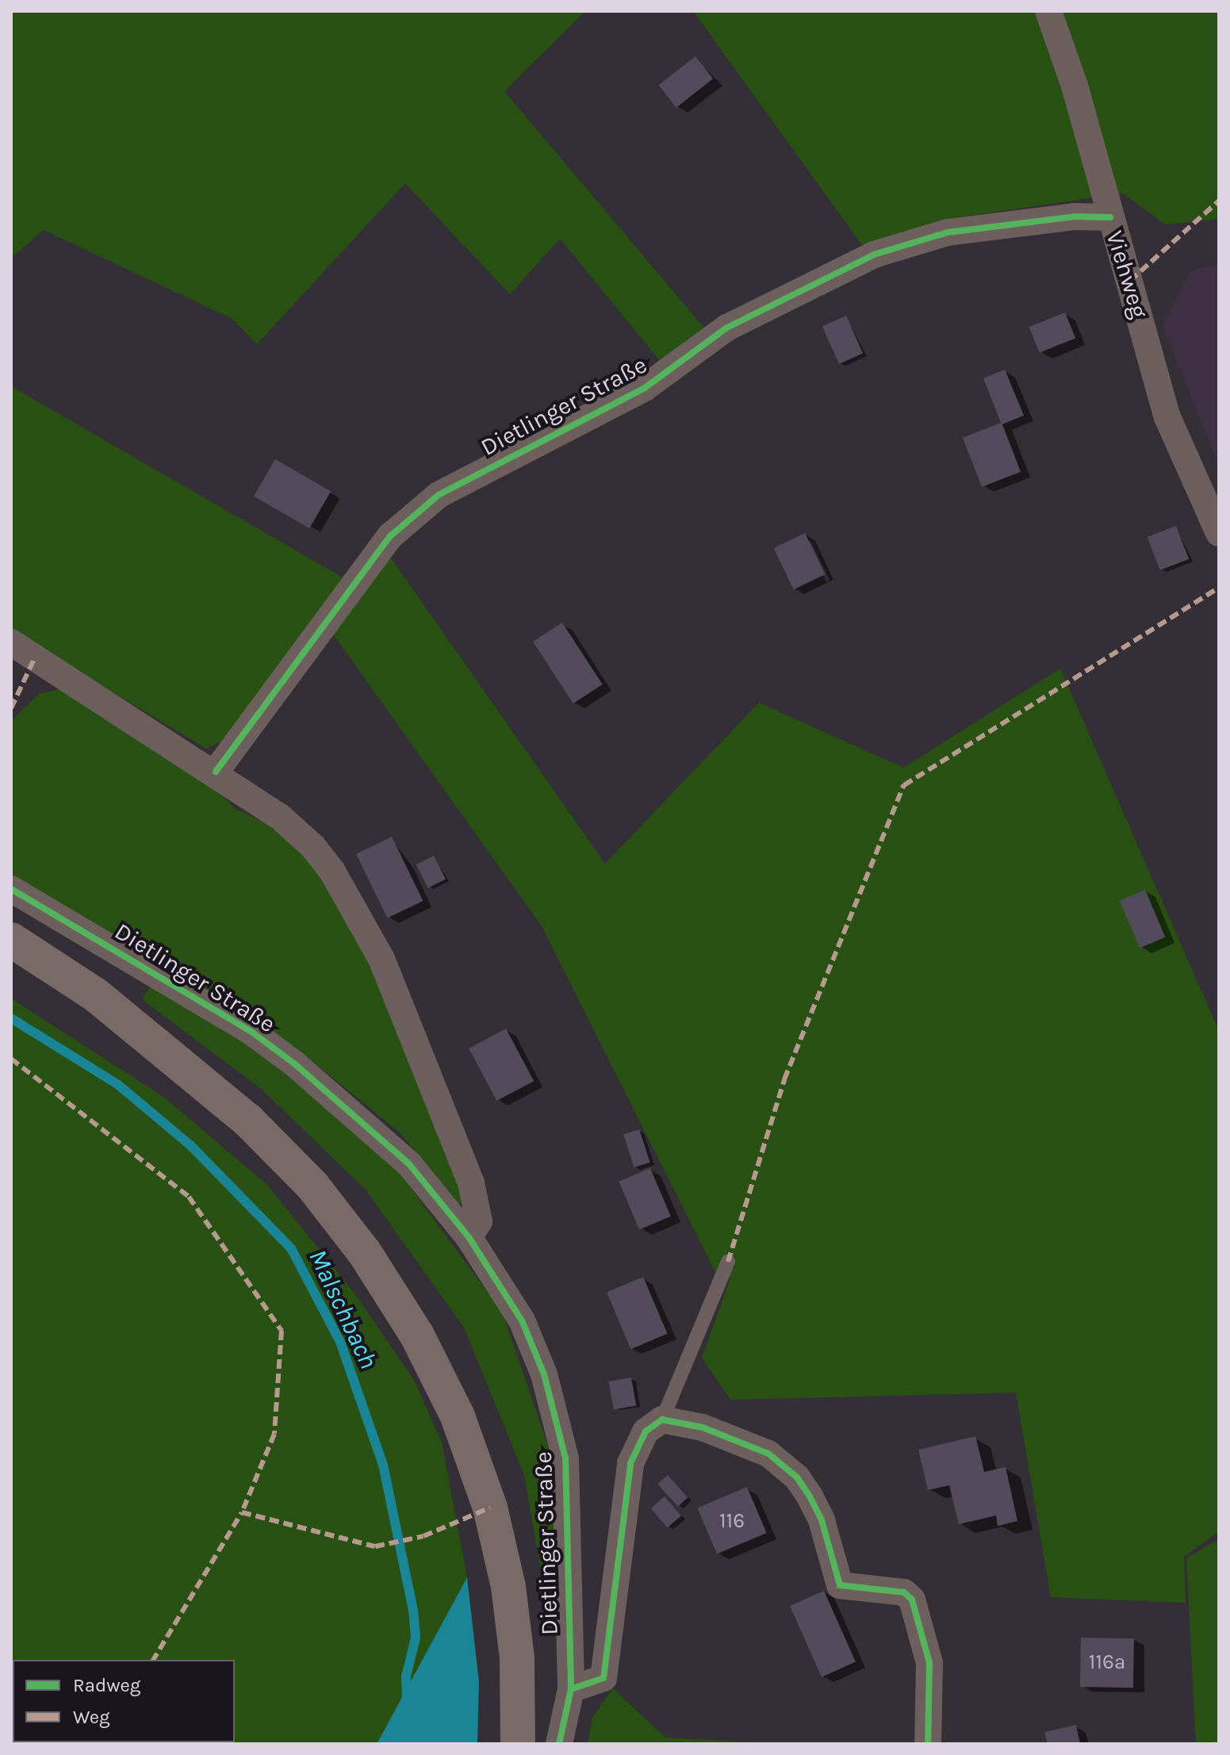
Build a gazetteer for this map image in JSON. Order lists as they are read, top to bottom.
{
  "streets": {
    "main road": ["Dietlinger Straße"],
    "street": ["Viehweg"]
  },
  "crossings": [
    ["Viehweg", "Dietlinger Straße"]
  ],
  "water": ["Malschbach"],
  "house_numbers": ["116", "116a"],
  "legend": ["Radweg", "Weg"]
}
